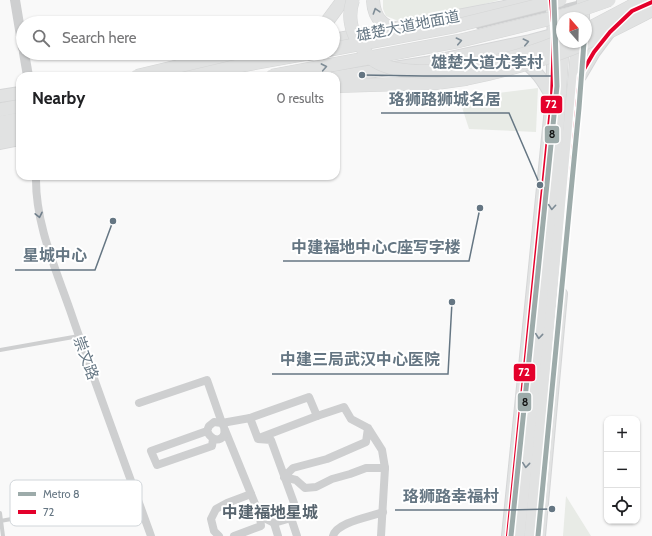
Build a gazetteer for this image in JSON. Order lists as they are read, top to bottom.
{
  "streets": {
    "main road": ["雄楚大道地面道"],
    "street": ["崇文路"]
  },
  "one_way": ["崇文路"],
  "districts": ["中建福地星城"],
  "places": [
    "雄楚大道尤李村",
    "珞狮路狮城名居",
    "中建福地中心C座写字楼",
    "星城中心",
    "中建三局武汉中心医院",
    "珞狮路幸福村"
  ],
  "lines": ["metro line 8", "transit line 72"],
  "legend": ["Metro 8", "72"],
  "north": "top",
  "page": {
    "search": "Search here",
    "heading": ["Nearby", "0 results"],
    "map_buttons": ["+", "−"]
  }
}
